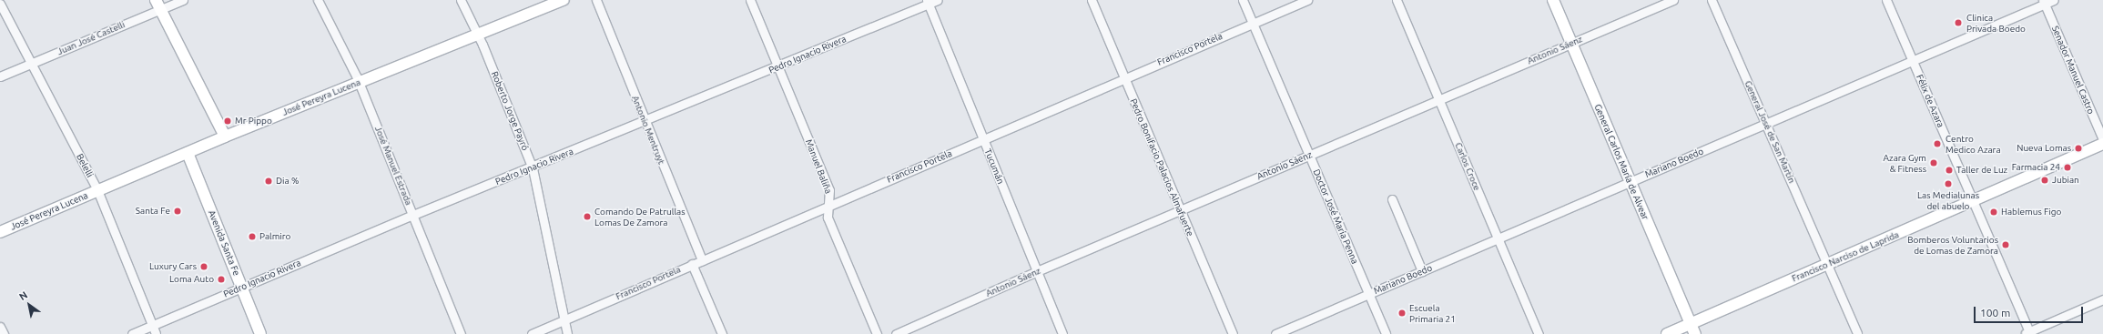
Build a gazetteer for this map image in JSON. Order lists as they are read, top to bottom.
{
  "streets": {
    "street": [
      "Juan José Castelli",
      "Francisco Portela",
      "Antonio Sáenz",
      "Pedro Ignacio Rivera",
      "Senador Manuel Castro",
      "José Pereyra Lucena",
      "Félix de Azara",
      "Roberto Jorge Payró",
      "Antonio Mentruyt",
      "General José de San Martín",
      "General Carlos María de Alvear",
      "Mariano Boedo",
      "Belelli",
      "José Manuel Estrada",
      "Manuel Baliña",
      "Tucumán",
      "Carlos Croce",
      "Pedro Bonifacio Palacios Almafuerte",
      "Doctor José María Penna",
      "Avenida Santa Fe",
      "Francisco Narciso de Laprida"
    ]
  },
  "crossings": [
    ["Juan José Castelli", "Belelli"],
    ["Francisco Portela", "Roberto Jorge Payró"],
    ["Francisco Portela", "Antonio Mentruyt"],
    ["Francisco Portela", "Manuel Baliña"],
    ["Francisco Portela", "Tucumán"],
    ["Francisco Portela", "Pedro Bonifacio Palacios Almafuerte"],
    ["Francisco Portela", "Doctor José María Penna"],
    ["Antonio Sáenz", "General Carlos María de Alvear"],
    ["Antonio Sáenz", "Tucumán"],
    ["Antonio Sáenz", "Carlos Croce"],
    ["Antonio Sáenz", "Pedro Bonifacio Palacios Almafuerte"],
    ["Antonio Sáenz", "Doctor José María Penna"],
    ["Pedro Ignacio Rivera", "Roberto Jorge Payró"],
    ["Pedro Ignacio Rivera", "Antonio Mentruyt"],
    ["Pedro Ignacio Rivera", "Belelli"],
    ["Pedro Ignacio Rivera", "José Manuel Estrada"],
    ["Pedro Ignacio Rivera", "Manuel Baliña"],
    ["Pedro Ignacio Rivera", "Tucumán"],
    ["Pedro Ignacio Rivera", "Avenida Santa Fe"],
    ["Senador Manuel Castro", "Mariano Boedo"],
    ["José Pereyra Lucena", "Roberto Jorge Payró"],
    ["José Pereyra Lucena", "Belelli"],
    ["José Pereyra Lucena", "José Manuel Estrada"],
    ["José Pereyra Lucena", "Avenida Santa Fe"],
    ["Félix de Azara", "Mariano Boedo"],
    ["Félix de Azara", "Francisco Narciso de Laprida"],
    ["General José de San Martín", "Mariano Boedo"],
    ["General José de San Martín", "Francisco Narciso de Laprida"],
    ["General Carlos María de Alvear", "Mariano Boedo"],
    ["General Carlos María de Alvear", "Francisco Narciso de Laprida"],
    ["Mariano Boedo", "Carlos Croce"],
    ["Mariano Boedo", "Doctor José María Penna"]
  ],
  "places": [
    "Clinica Privada Boedo",
    "Mr Pippo",
    "Centro Medico Azara",
    "Nueva Lomas",
    "Azara Gym & Fitness",
    "Farmacia 24",
    "Taller de Luz",
    "Jubian",
    "Dia %",
    "Las Medialunas del abuelo",
    "Santa Fe",
    "Hablemus Figo",
    "Comando De Patrullas Lomas De Zamora",
    "Palmiro",
    "Bomberos Voluntarios de Lomas de Zamora",
    "Luxury Cars",
    "Loma Auto",
    "Escuela Primaria 21"
  ],
  "scale_bar": "100 m",
  "north": "top left"
}
